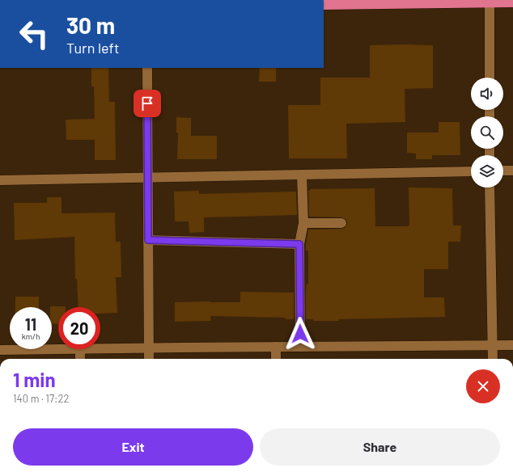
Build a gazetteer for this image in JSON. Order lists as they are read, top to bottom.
{
  "page": {
    "turn": ["30 m", "Turn left"],
    "speed": "11 km/h",
    "limit": "20",
    "heading": ["1 min", "140 m · 17:22"],
    "buttons": ["Exit", "Share"]
  }
}
